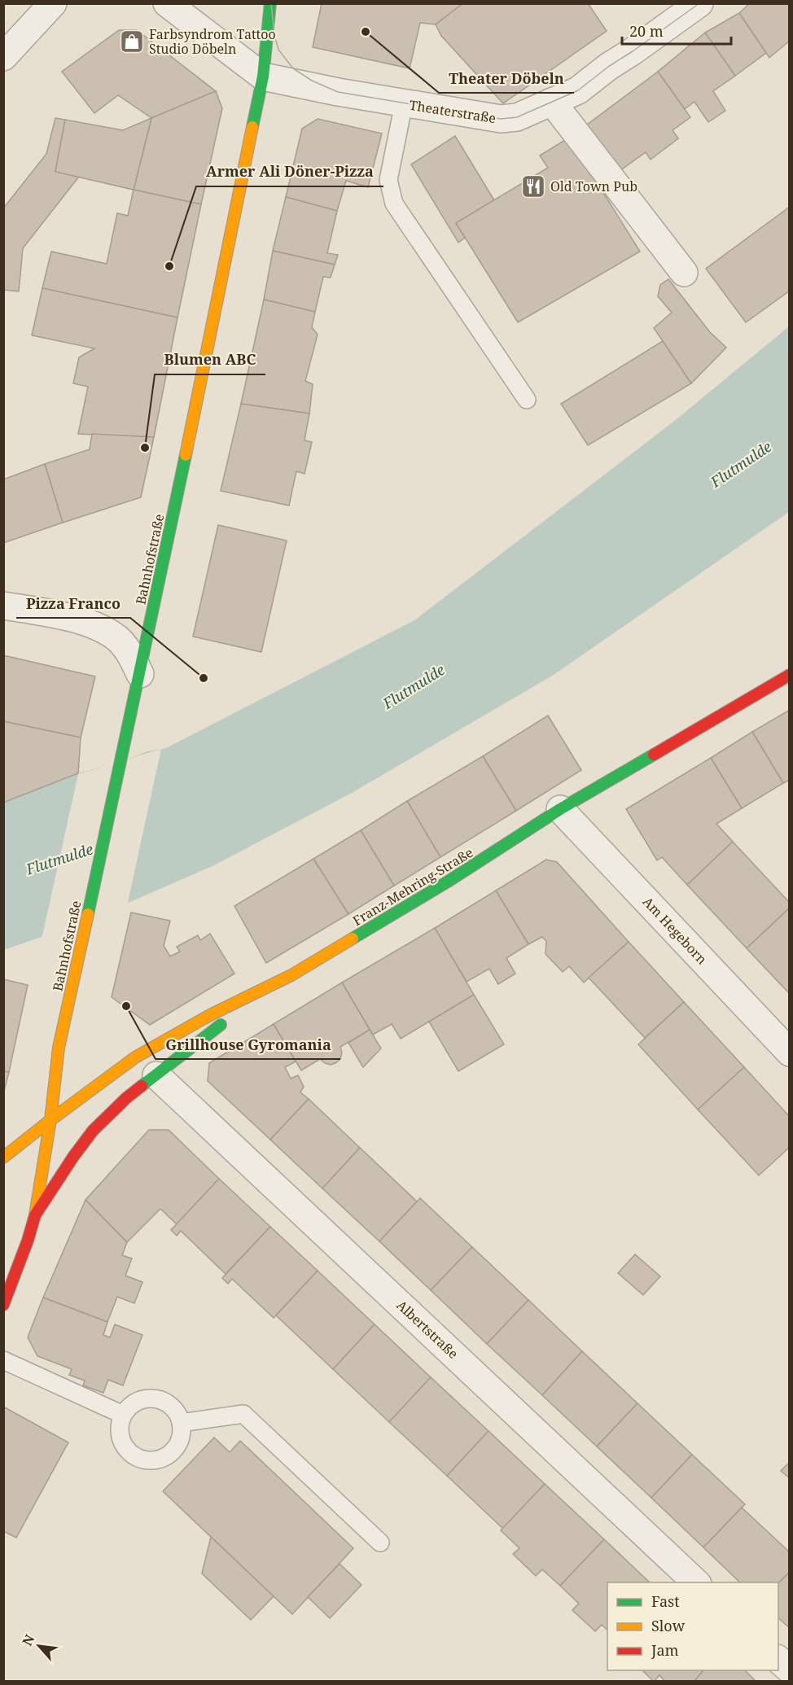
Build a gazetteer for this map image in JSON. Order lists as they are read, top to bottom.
{
  "streets": {
    "main road": ["Bahnhofstraße", "Franz-Mehring-Straße"],
    "street": ["Theaterstraße", "Am Hegeborn", "Albertstraße"]
  },
  "crossings": [
    ["Theaterstraße", "Bahnhofstraße"],
    ["Bahnhofstraße", "Franz-Mehring-Straße"],
    ["Franz-Mehring-Straße", "Am Hegeborn"]
  ],
  "water": ["Flutmulde"],
  "places": {
    "other": [
      "Theater Döbeln",
      "Armer Ali Döner-Pizza",
      "Blumen ABC",
      "Pizza Franco",
      "Grillhouse Gyromania"
    ],
    "shop": ["Farbsyndrom Tattoo Studio Döbeln"],
    "restaurant": ["Old Town Pub"]
  },
  "legend": ["Fast", "Slow", "Jam"],
  "scale_bar": "20 m",
  "north": "top left"
}
